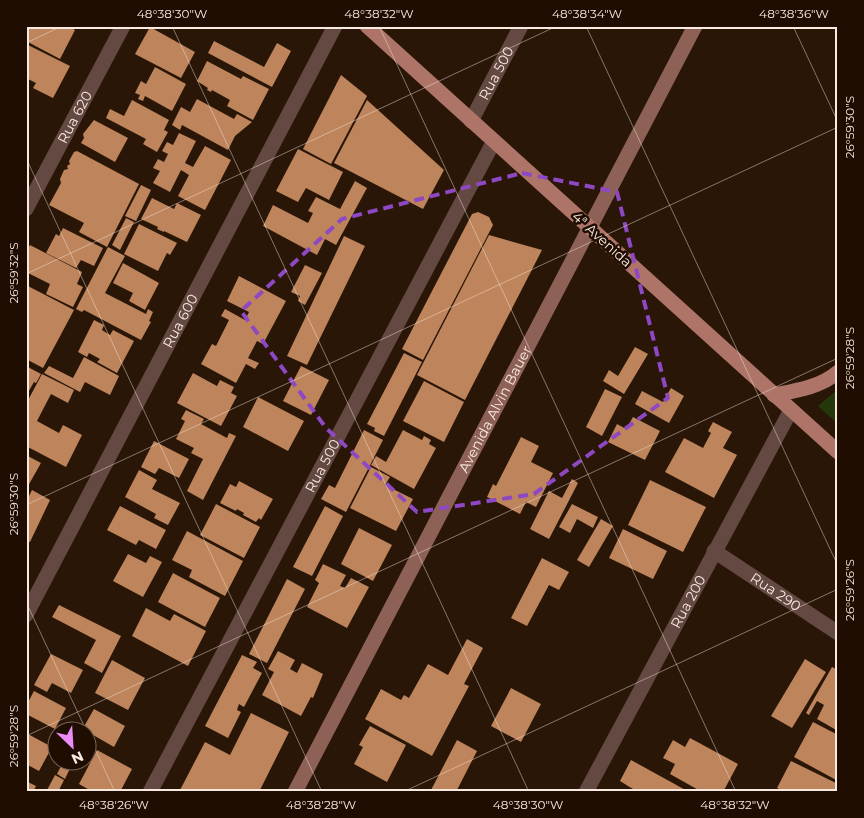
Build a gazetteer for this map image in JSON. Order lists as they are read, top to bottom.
{
  "streets": {
    "main road": ["4ª Avenida", "Avenida Alvin Bauer"],
    "street": [
      "Rua 500",
      "Rua 620",
      "Rua 600",
      "Rua 290",
      "Rua 200"
    ]
  },
  "crossings": [
    ["Rua 500", "4ª Avenida"],
    ["4ª Avenida", "Avenida Alvin Bauer"],
    ["4ª Avenida", "Rua 200"],
    ["Rua 290", "Rua 200"]
  ],
  "north": "bottom right",
  "coordinates": [
    "48°38'30\"W",
    "48°38'32\"W",
    "48°38'34\"W",
    "48°38'36\"W",
    "26°59'30\"S",
    "26°59'32\"S",
    "26°59'28\"S",
    "26°59'26\"S",
    "48°38'26\"W",
    "48°38'28\"W"
  ]
}
